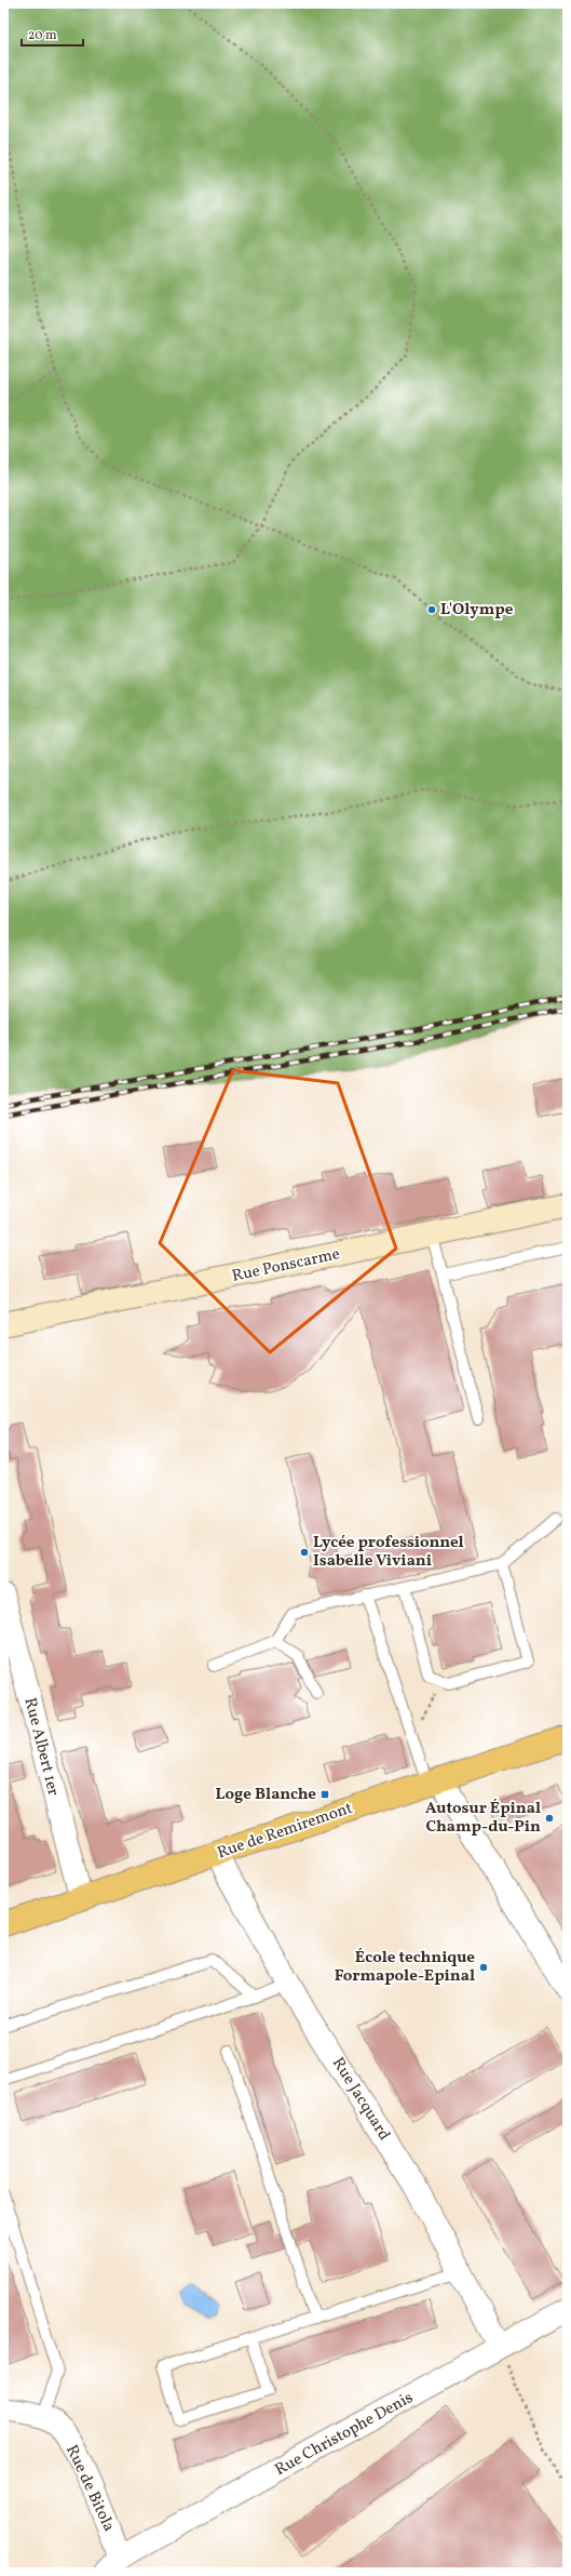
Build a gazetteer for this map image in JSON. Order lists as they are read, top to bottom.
{
  "streets": {
    "main road": ["Rue de Remiremont"],
    "street": [
      "Rue Ponscarme",
      "Rue Albert 1er",
      "Rue Jacquard",
      "Rue Christophe Denis",
      "Rue de Bitola"
    ]
  },
  "crossings": [
    ["Rue Albert 1er", "Rue de Remiremont"],
    ["Rue de Remiremont", "Rue Jacquard"],
    ["Rue Jacquard", "Rue Christophe Denis"],
    ["Rue Christophe Denis", "Rue de Bitola"]
  ],
  "places": {
    "other": [
      "L'Olympe",
      "Lycée professionnel Isabelle Viviani",
      "Autosur Épinal Champ-du-Pin",
      "École technique Formapole-Epinal"
    ],
    "transit": ["Loge Blanche"]
  },
  "scale_bar": "20 m"
}
